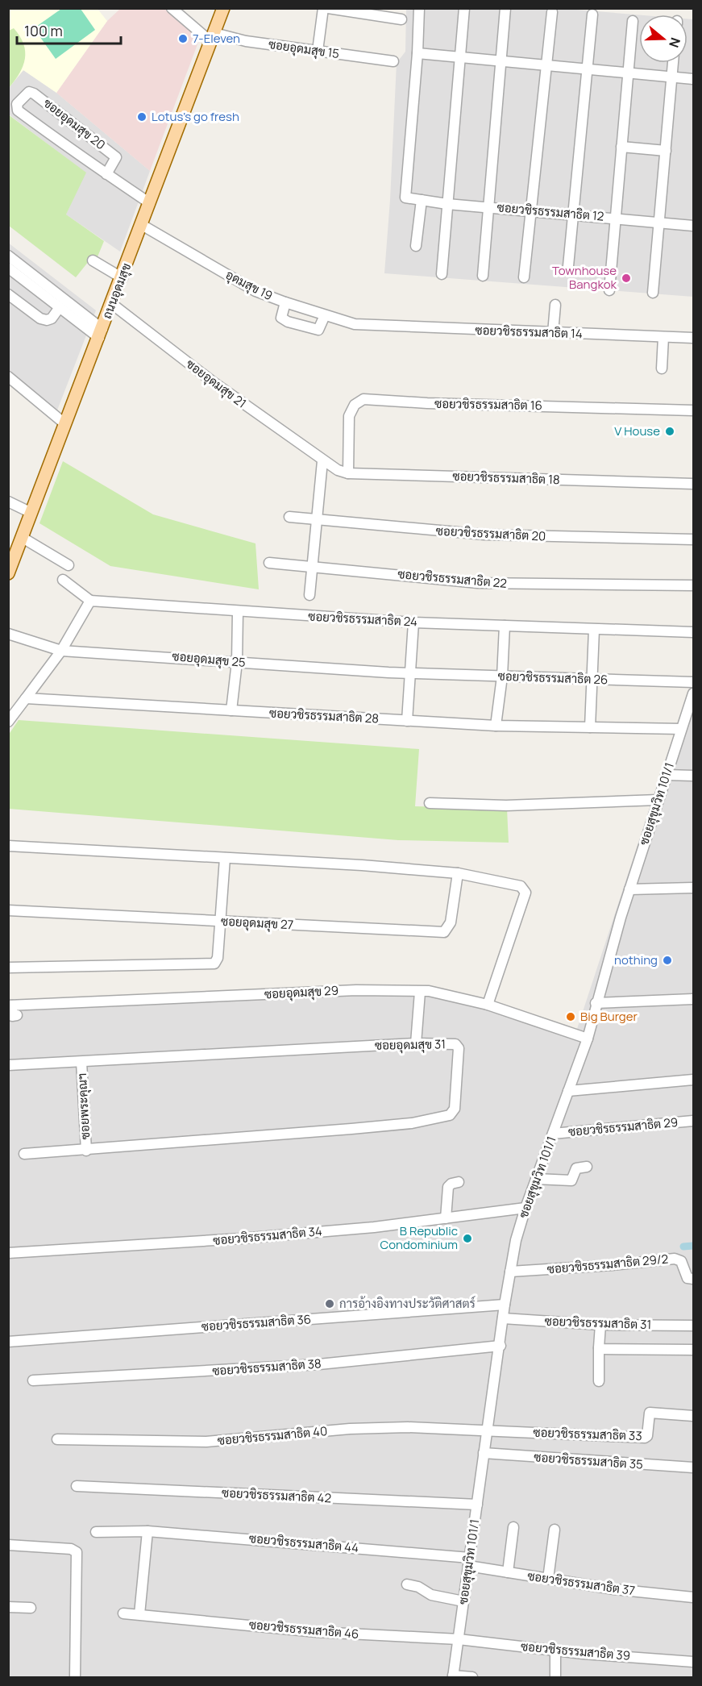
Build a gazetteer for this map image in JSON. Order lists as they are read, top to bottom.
{
  "streets": {
    "main road": ["ถนนอุดมสุข"],
    "street": [
      "ซอยอุดมสุข 15",
      "ซอยอุดมสุข 20",
      "ซอยวชิรธรรมสาธิต 12",
      "อุดมสุข 19",
      "ซอยวชิรธรรมสาธิต 14",
      "ซอยอุดมสุข 21",
      "ซอยวชิรธรรมสาธิต 16",
      "ซอยวชิรธรรมสาธิต 18",
      "ซอยวชิรธรรมสาธิต 20",
      "ซอยวชิรธรรมสาธิต 22",
      "ซอยวชิรธรรมสาธิต 24",
      "ซอยอุดมสุข 25",
      "ซอยวชิรธรรมสาธิต 26",
      "ซอยวชิรธรรมสาธิต 28",
      "ซอยสุขุมวิท 101/1",
      "ซอยอุดมสุข 27",
      "ซอยอุดมสุข 29",
      "ซอยอุดมสุข 31",
      "ซอยพระคุณฯ",
      "ซอยวชิรธรรมสาธิต 29",
      "ซอยวชิรธรรมสาธิต 34",
      "ซอยวชิรธรรมสาธิต 29/2",
      "ซอยวชิรธรรมสาธิต 36",
      "ซอยวชิรธรรมสาธิต 31",
      "ซอยวชิรธรรมสาธิต 38",
      "ซอยวชิรธรรมสาธิต 33",
      "ซอยวชิรธรรมสาธิต 40",
      "ซอยวชิรธรรมสาธิต 35",
      "ซอยวชิรธรรมสาธิต 42",
      "ซอยวชิรธรรมสาธิต 44",
      "ซอยวชิรธรรมสาธิต 37",
      "ซอยวชิรธรรมสาธิต 46",
      "ซอยวชิรธรรมสาธิต 39"
    ]
  },
  "crossings": [
    ["ซอยอุดมสุข 15", "ถนนอุดมสุข"],
    ["ซอยอุดมสุข 20", "ถนนอุดมสุข"],
    ["อุดมสุข 19", "ถนนอุดมสุข"],
    ["อุดมสุข 19", "ซอยวชิรธรรมสาธิต 14"],
    ["ถนนอุดมสุข", "ซอยอุดมสุข 21"],
    ["ซอยอุดมสุข 21", "ซอยวชิรธรรมสาธิต 18"],
    ["ซอยวชิรธรรมสาธิต 16", "ซอยวชิรธรรมสาธิต 18"],
    ["ซอยอุดมสุข 25", "ซอยวชิรธรรมสาธิต 26"],
    ["ซอยวชิรธรรมสาธิต 28", "ซอยสุขุมวิท 101/1"],
    ["ซอยสุขุมวิท 101/1", "ซอยอุดมสุข 29"],
    ["ซอยสุขุมวิท 101/1", "ซอยวชิรธรรมสาธิต 29"],
    ["ซอยสุขุมวิท 101/1", "ซอยวชิรธรรมสาธิต 34"],
    ["ซอยสุขุมวิท 101/1", "ซอยวชิรธรรมสาธิต 29/2"],
    ["ซอยสุขุมวิท 101/1", "ซอยวชิรธรรมสาธิต 36"],
    ["ซอยสุขุมวิท 101/1", "ซอยวชิรธรรมสาธิต 31"],
    ["ซอยสุขุมวิท 101/1", "ซอยวชิรธรรมสาธิต 38"],
    ["ซอยสุขุมวิท 101/1", "ซอยวชิรธรรมสาธิต 33"],
    ["ซอยสุขุมวิท 101/1", "ซอยวชิรธรรมสาธิต 40"],
    ["ซอยสุขุมวิท 101/1", "ซอยวชิรธรรมสาธิต 35"],
    ["ซอยสุขุมวิท 101/1", "ซอยวชิรธรรมสาธิต 42"],
    ["ซอยสุขุมวิท 101/1", "ซอยวชิรธรรมสาธิต 44"],
    ["ซอยสุขุมวิท 101/1", "ซอยวชิรธรรมสาธิต 37"],
    ["ซอยสุขุมวิท 101/1", "ซอยวชิรธรรมสาธิต 46"],
    ["ซอยสุขุมวิท 101/1", "ซอยวชิรธรรมสาธิต 39"],
    ["ซอยอุดมสุข 31", "ซอยพระคุณฯ"],
    ["ซอยวชิรธรรมสาธิต 33", "ซอยวชิรธรรมสาธิต 40"],
    ["ซอยวชิรธรรมสาธิต 44", "ซอยวชิรธรรมสาธิต 37"],
    ["ซอยวชิรธรรมสาธิต 46", "ซอยวชิรธรรมสาธิต 39"]
  ],
  "places": [
    "7-Eleven",
    "Lotus's go fresh",
    "Townhouse Bangkok",
    "V House",
    "nothing",
    "Big Burger",
    "B Republic Condominium",
    "การอ้างอิงทางประวัติศาสตร์"
  ],
  "scale_bar": "100 m",
  "north": "right"
}
